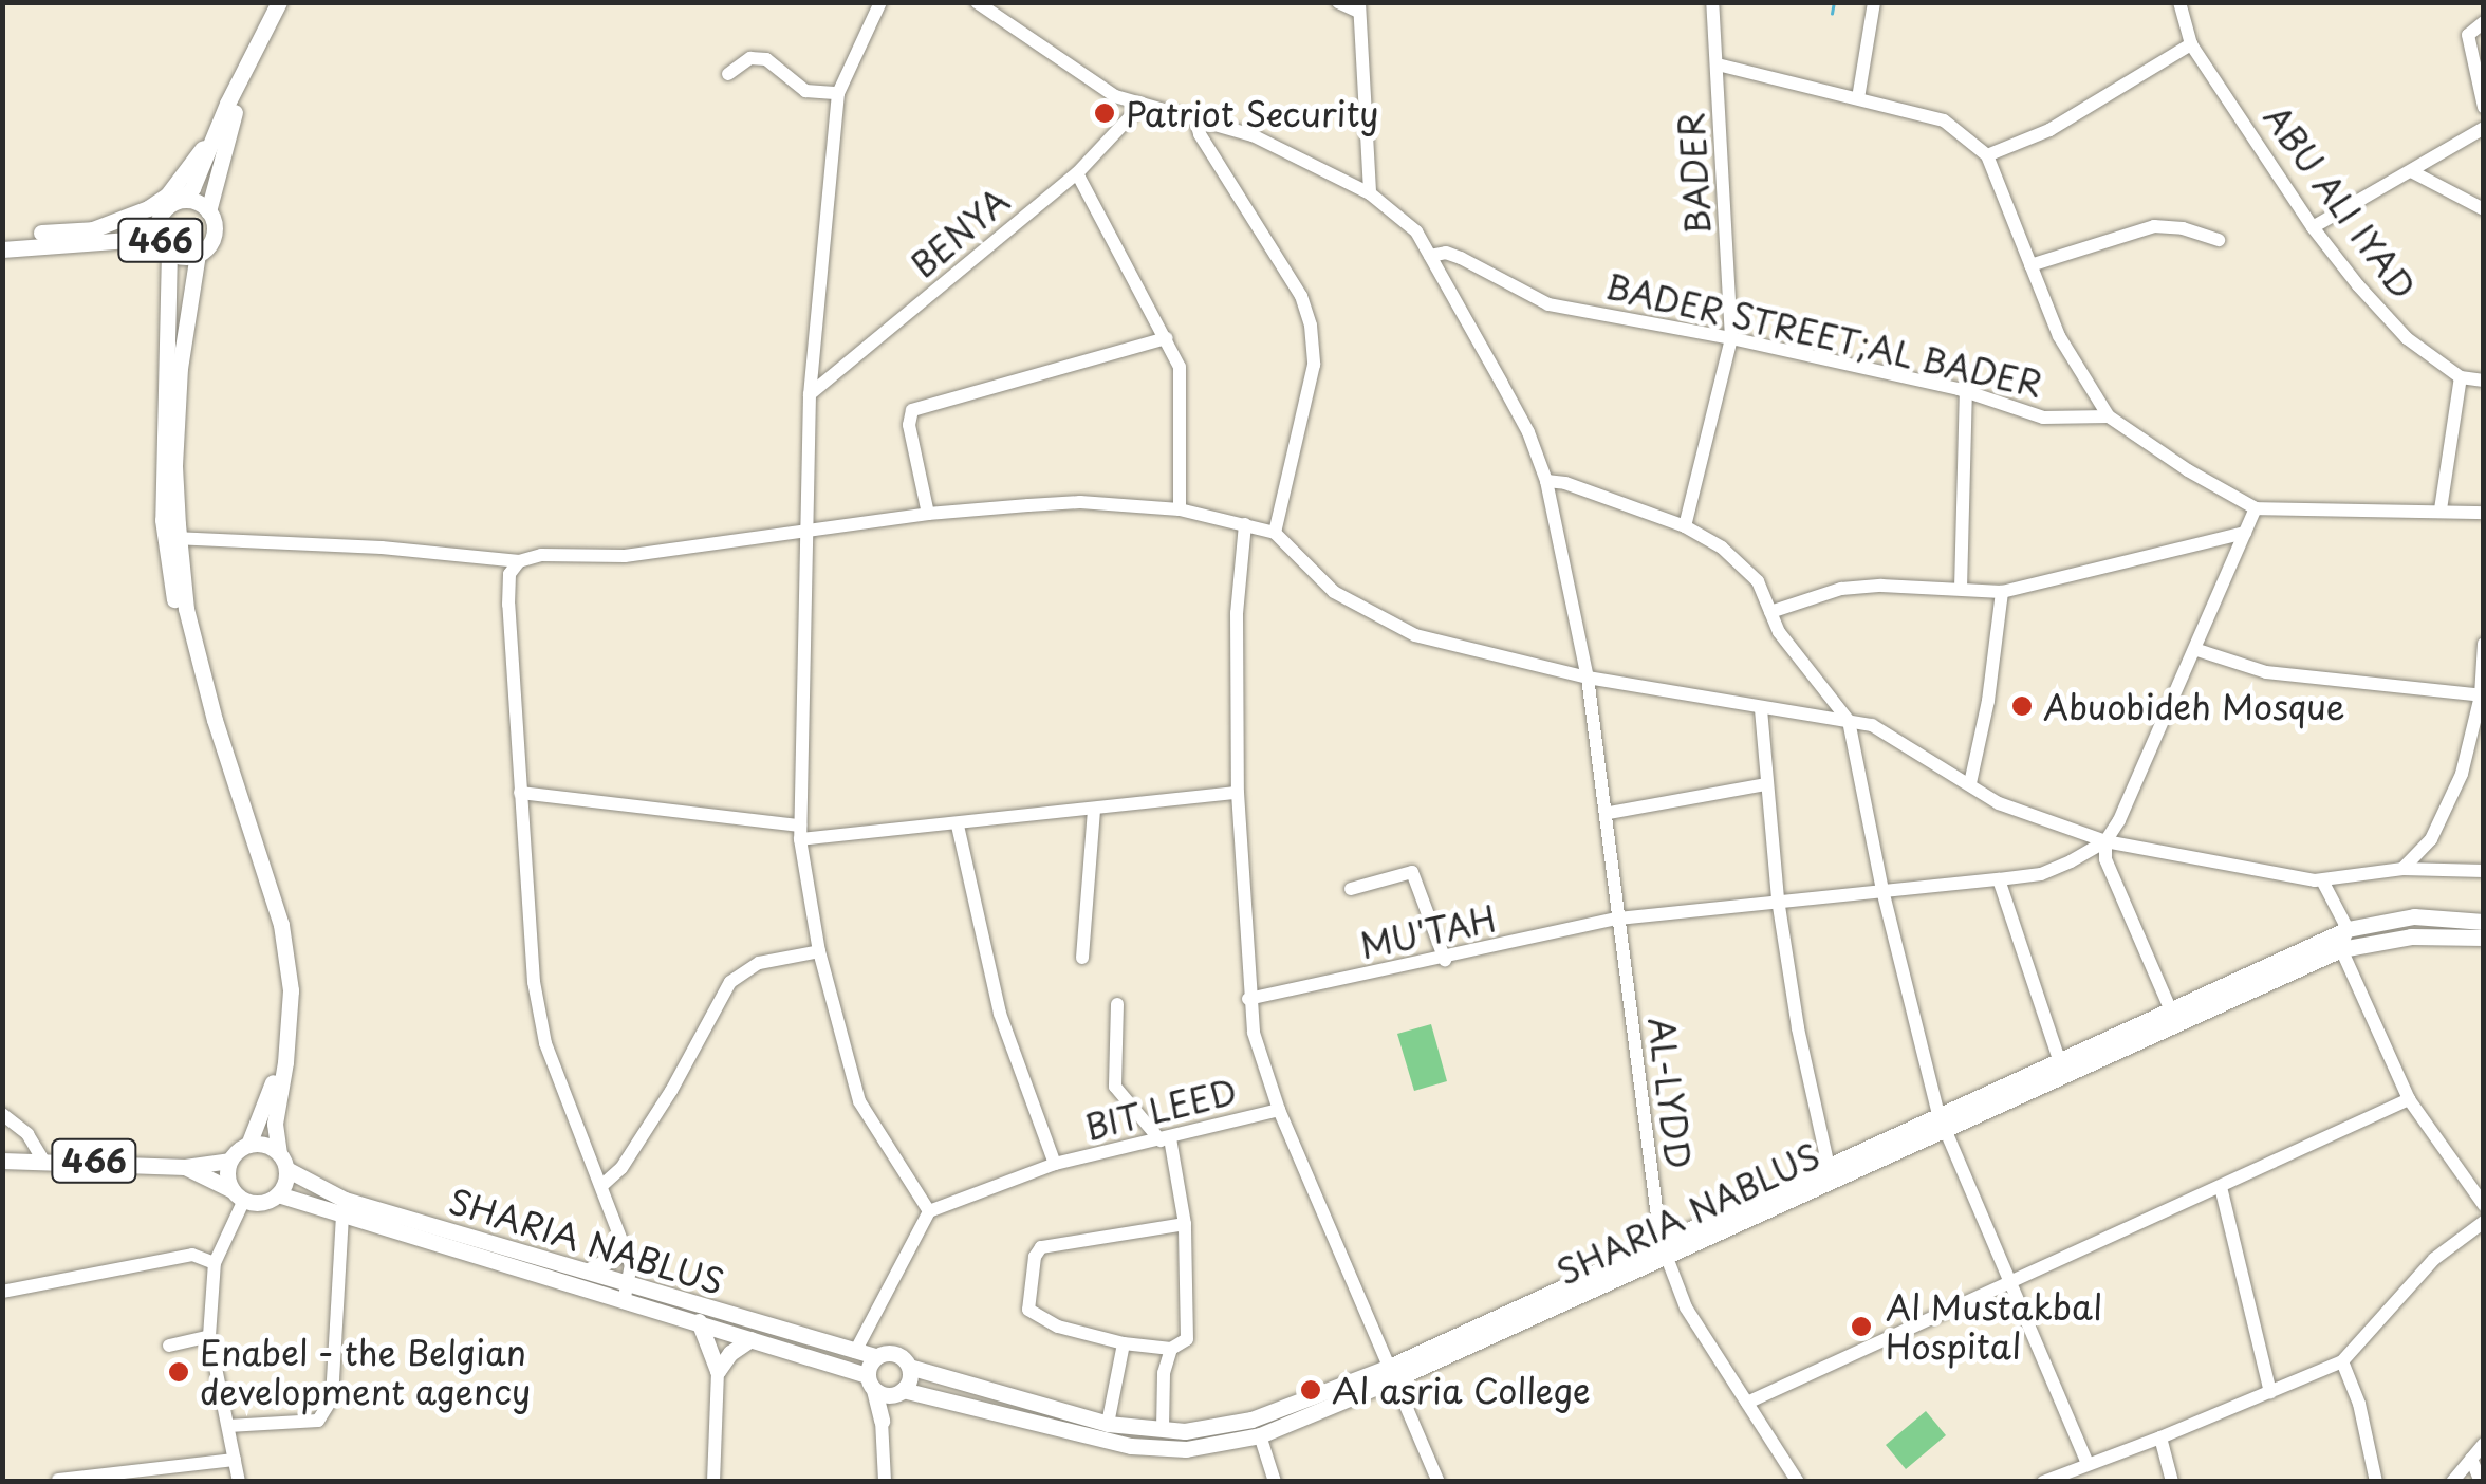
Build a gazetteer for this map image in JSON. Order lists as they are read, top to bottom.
{
  "streets": {
    "main road": ["466", "SHARIA NABLUS"],
    "street": [
      "BADER",
      "ABU ALI IYAD",
      "BENYA",
      "BADER STREET;AL BADER",
      "MU'TAH",
      "AL-LYDD",
      "BIT LEED"
    ]
  },
  "crossings": [
    ["BADER", "BADER STREET;AL BADER"],
    ["BENYA", "AL-LYDD"],
    ["466", "SHARIA NABLUS"],
    ["BADER STREET;AL BADER", "AL-LYDD"],
    ["MU'TAH", "AL-LYDD"],
    ["AL-LYDD", "SHARIA NABLUS"]
  ],
  "places": [
    "Patriot Security",
    "Abuobideh Mosque",
    "Al Mustakbal Hospital",
    "Enabel - the Belgian development agency",
    "Al asria College"
  ]
}
